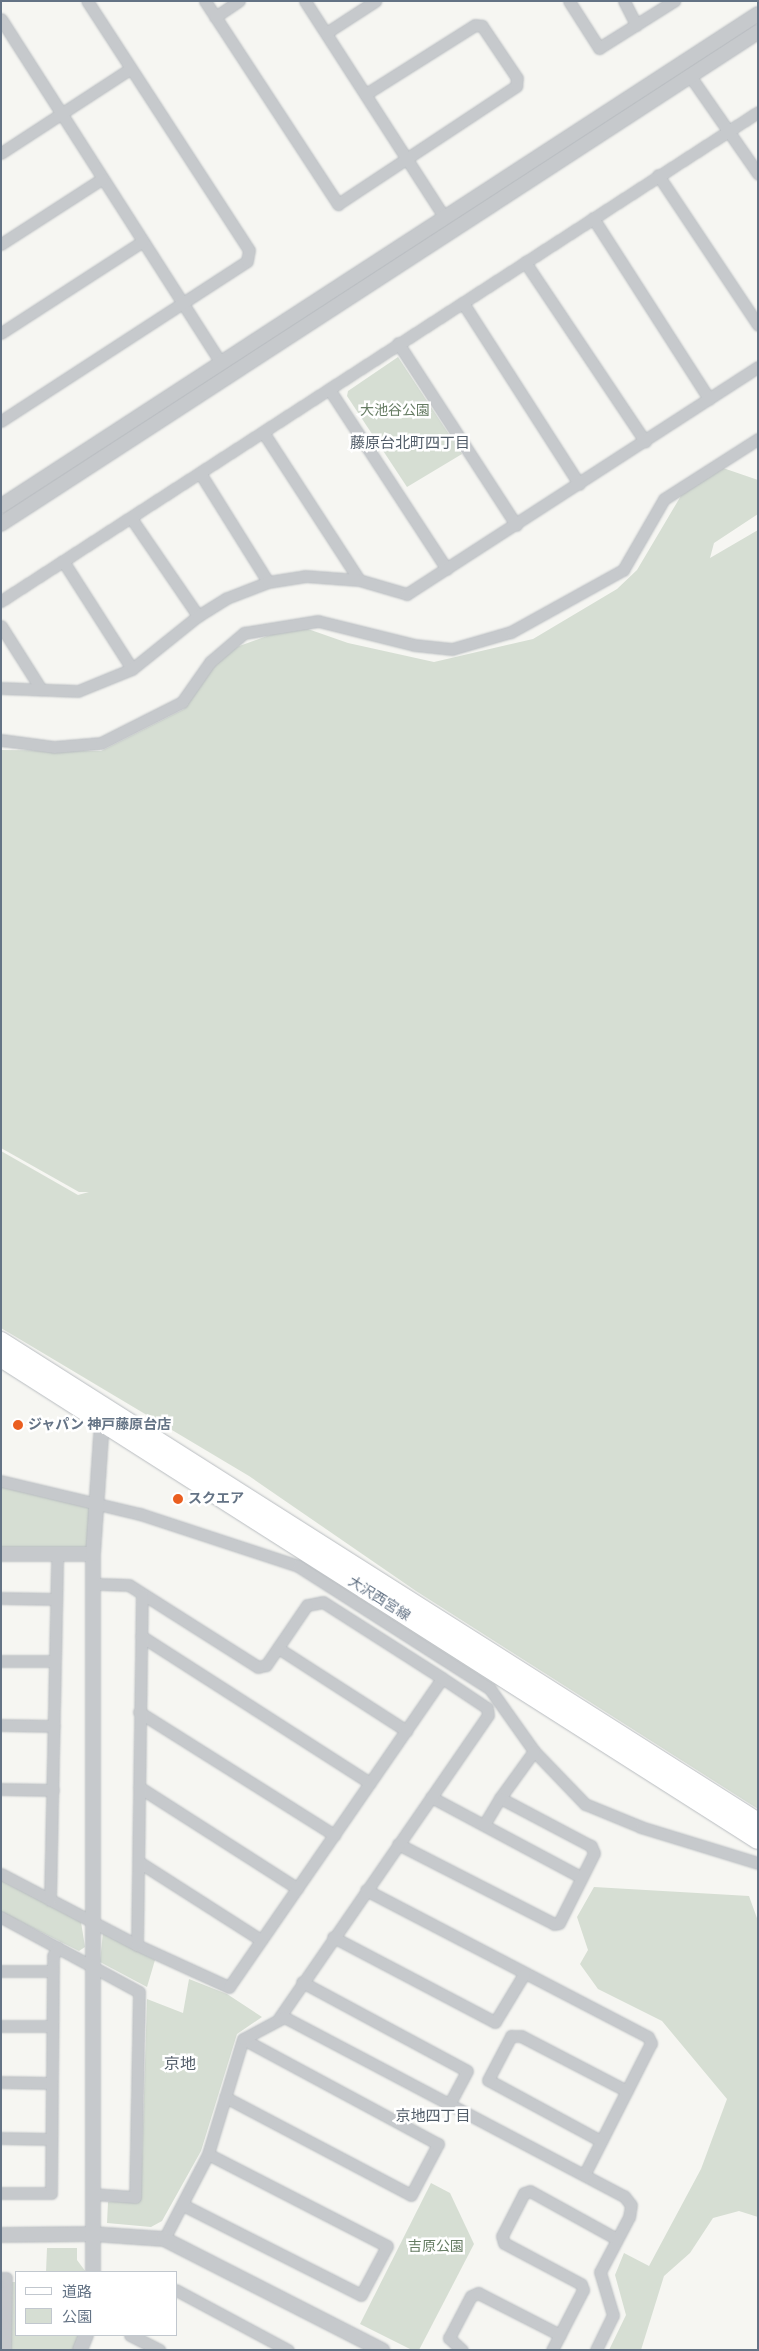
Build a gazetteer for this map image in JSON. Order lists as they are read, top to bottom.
{
  "streets": {
    "main road": ["大沢西宮線"]
  },
  "districts": ["藤原台北町四丁目", "京地", "京地四丁目"],
  "parks": ["大池谷公園", "吉原公園"],
  "places": ["ジャパン 神戸藤原台店", "スクエア"],
  "legend": ["道路", "公園"]
}
